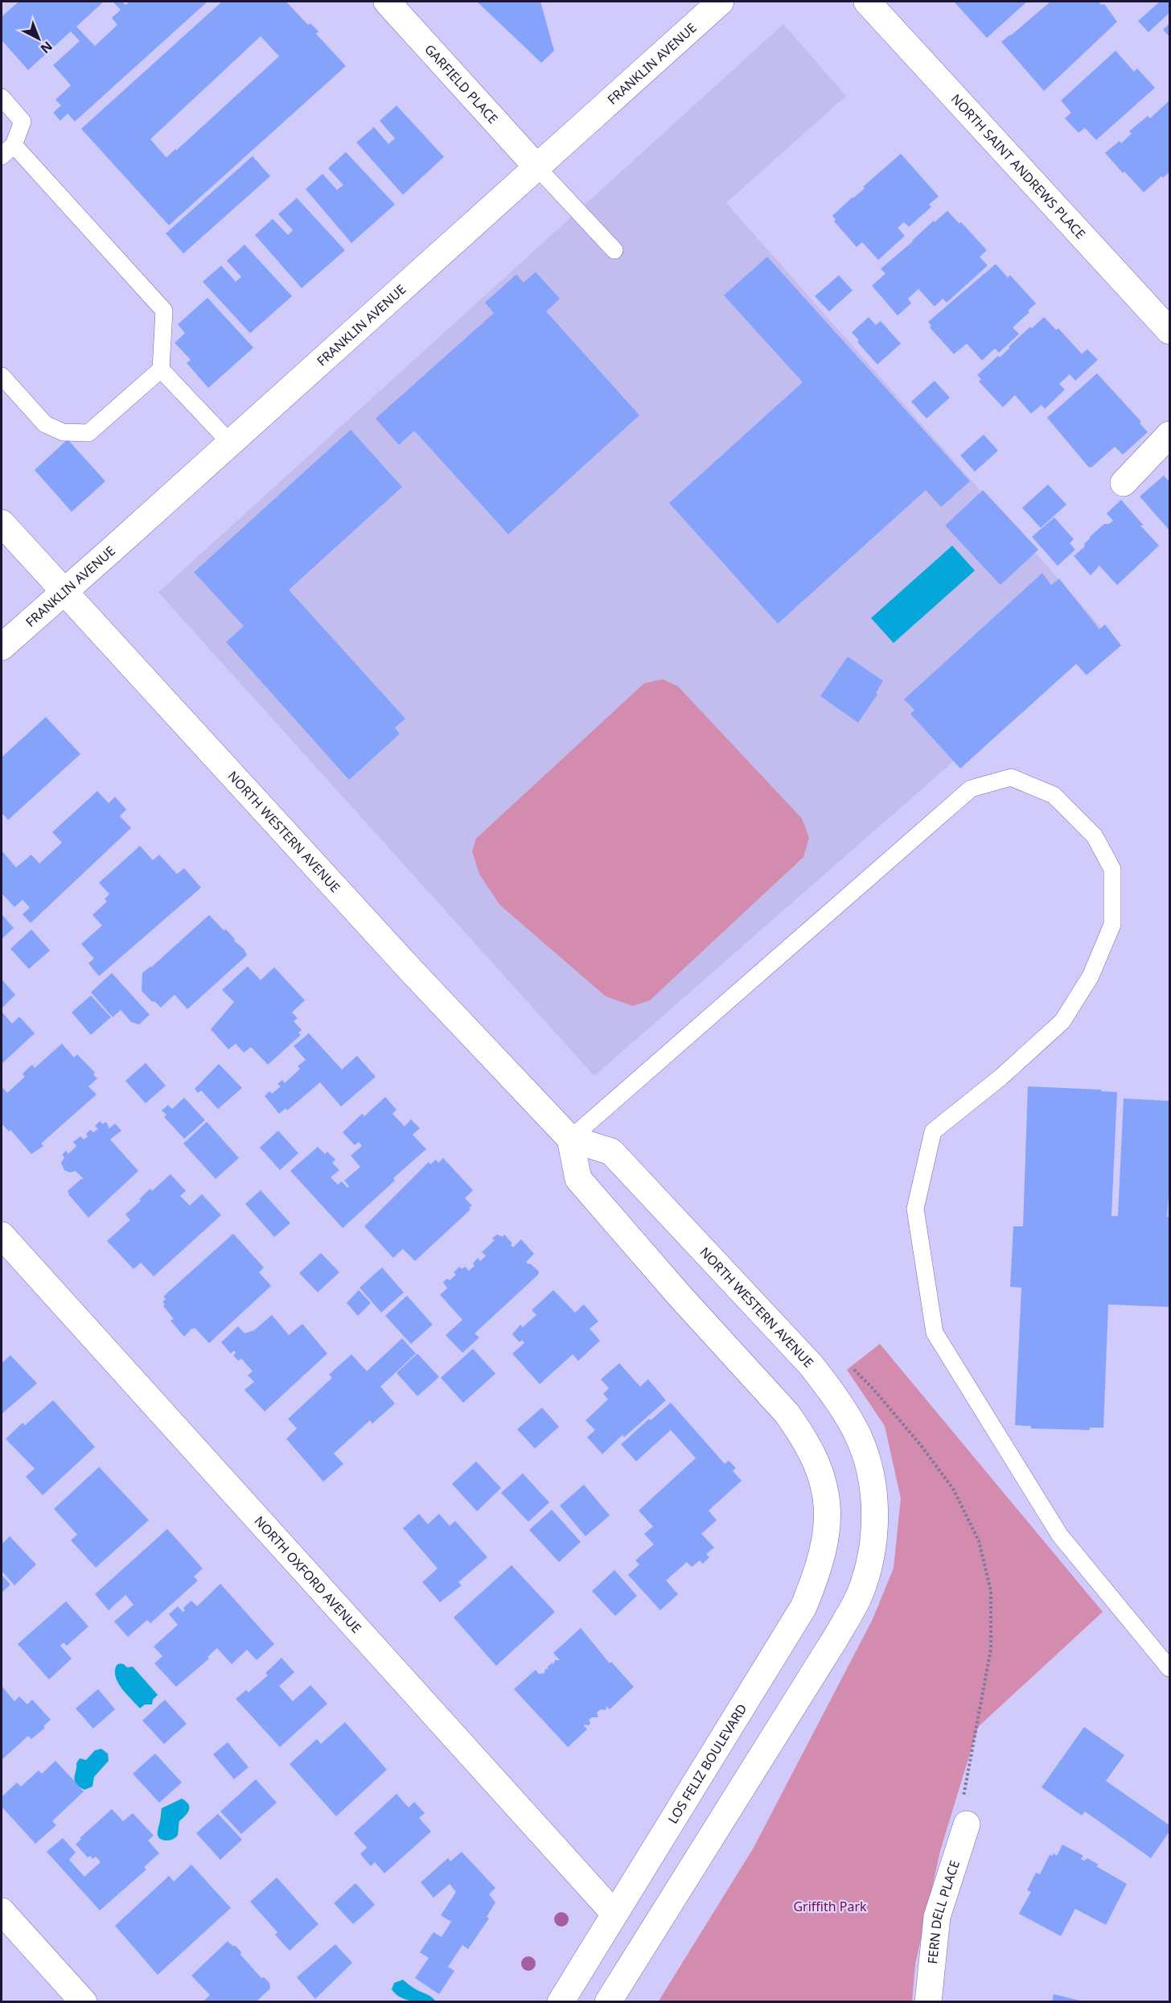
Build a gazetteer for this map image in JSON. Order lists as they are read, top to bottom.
{
  "streets": {
    "main road": [
      "FRANKLIN AVENUE",
      "GARFIELD PLACE",
      "NORTH SAINT ANDREWS PLACE",
      "NORTH WESTERN AVENUE",
      "NORTH OXFORD AVENUE",
      "LOS FELIZ BOULEVARD",
      "FERN DELL PLACE"
    ]
  },
  "crossings": [
    ["FRANKLIN AVENUE", "GARFIELD PLACE"],
    ["FRANKLIN AVENUE", "NORTH WESTERN AVENUE"],
    ["NORTH WESTERN AVENUE", "LOS FELIZ BOULEVARD"],
    ["NORTH OXFORD AVENUE", "LOS FELIZ BOULEVARD"]
  ],
  "parks": ["Griffith Park"],
  "north": "bottom right"
}
